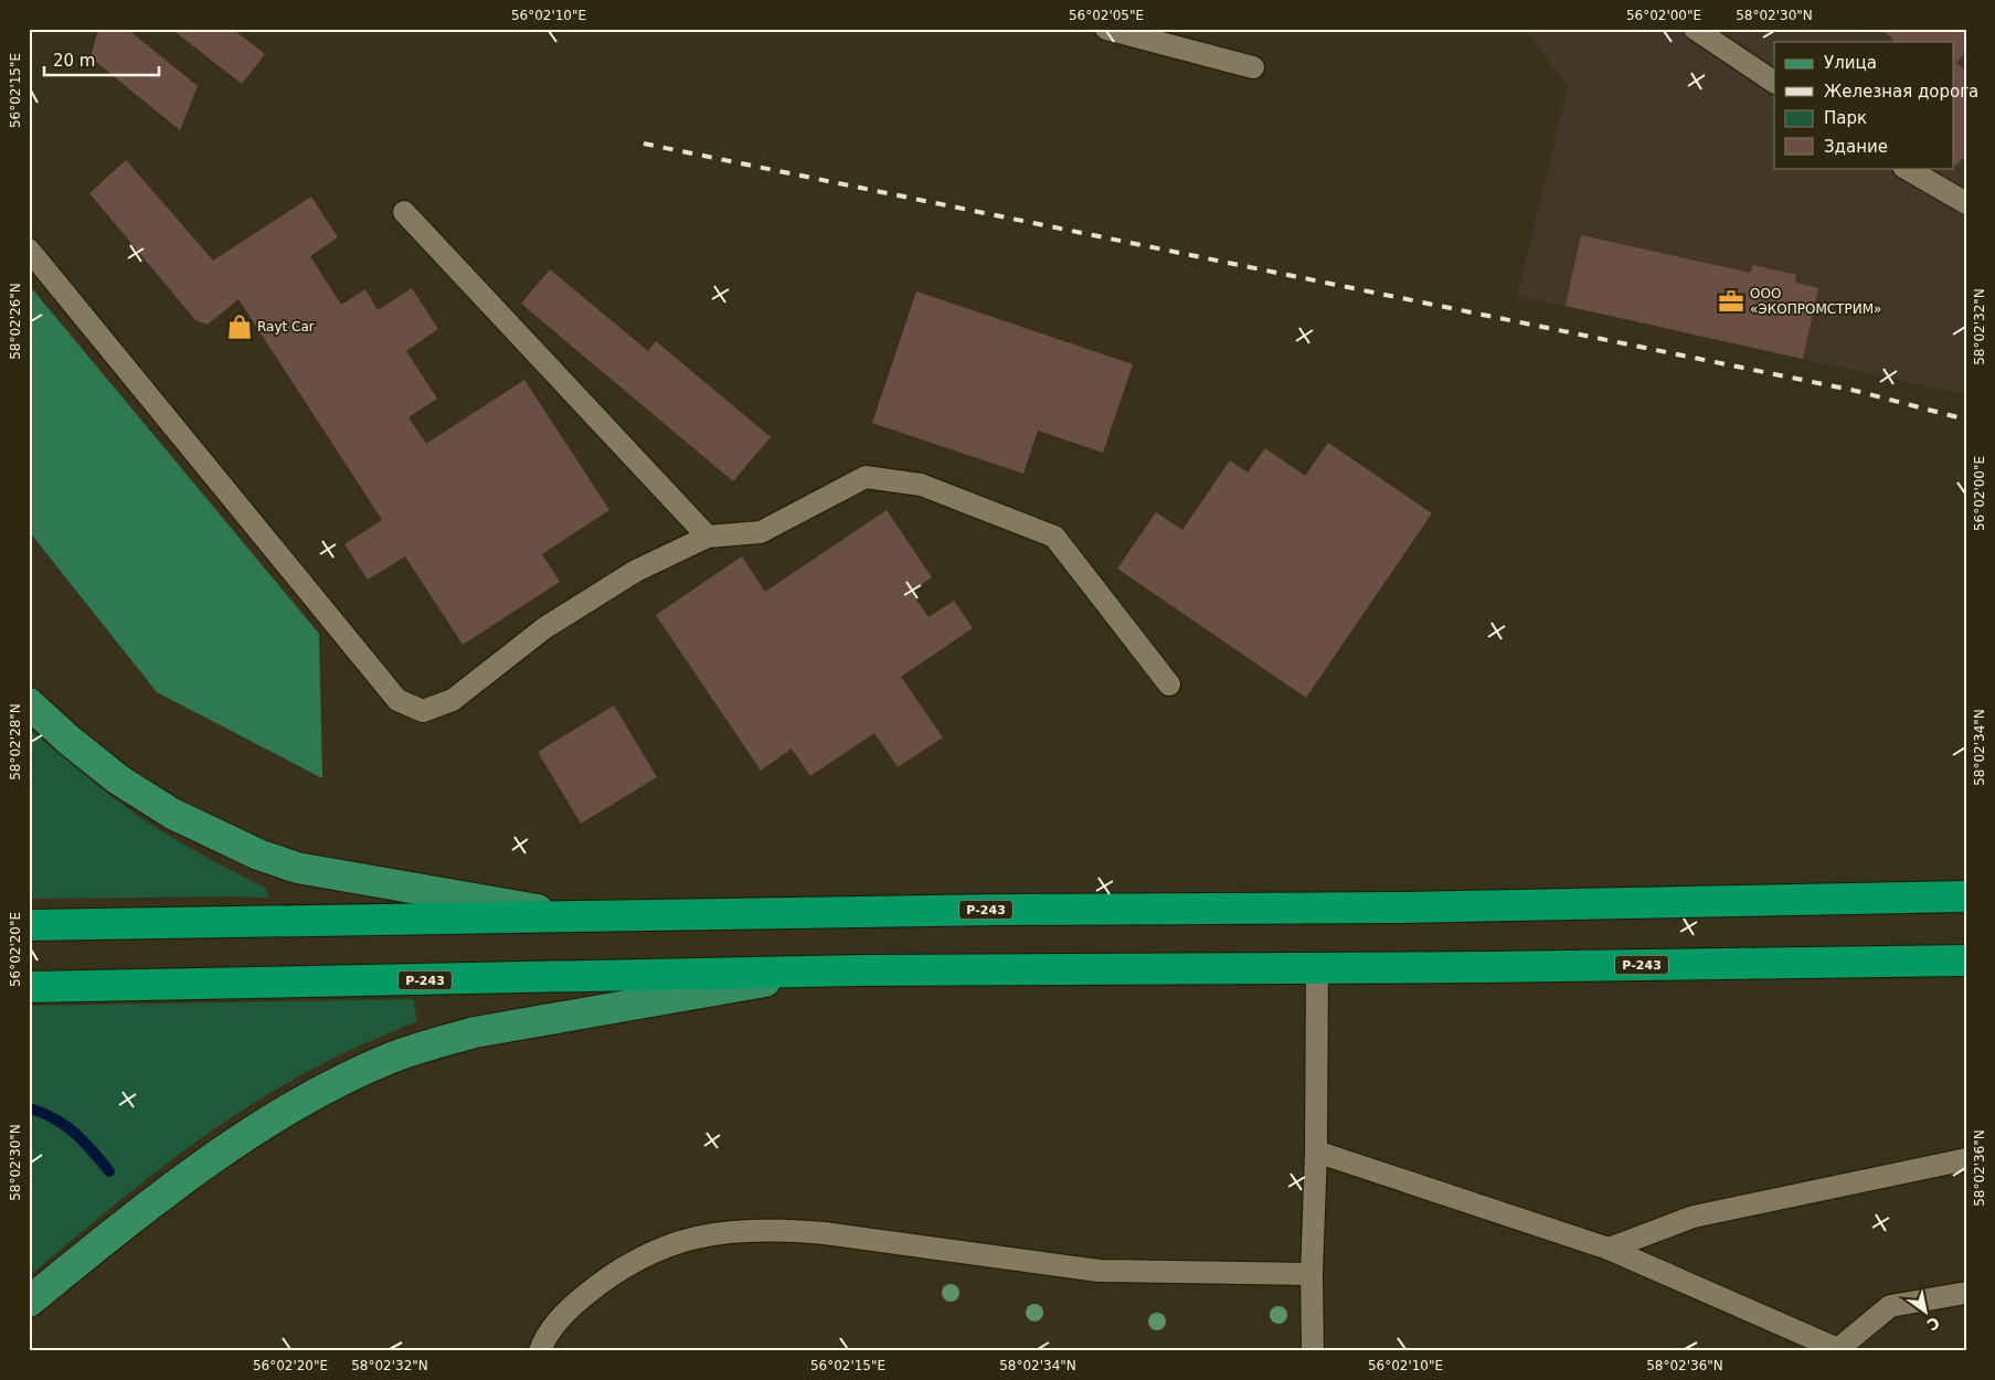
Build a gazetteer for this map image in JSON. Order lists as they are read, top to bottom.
{
  "streets": {
    "highway": ["Р-243"]
  },
  "places": {
    "office": ["ООО «ЭКОПРОМСТРИМ»"],
    "shop": ["Rayt Car"]
  },
  "legend": [
    "Улица",
    "Железная дорога",
    "Парк",
    "Здание"
  ],
  "scale_bar": "20 m",
  "north": "bottom right",
  "coordinates": [
    "56°02'10\"E",
    "56°02'05\"E",
    "56°02'00\"E",
    "58°02'30\"N",
    "56°02'15\"E",
    "58°02'26\"N",
    "58°02'32\"N",
    "58°02'28\"N",
    "58°02'34\"N",
    "56°02'20\"E",
    "58°02'36\"N"
  ]
}
